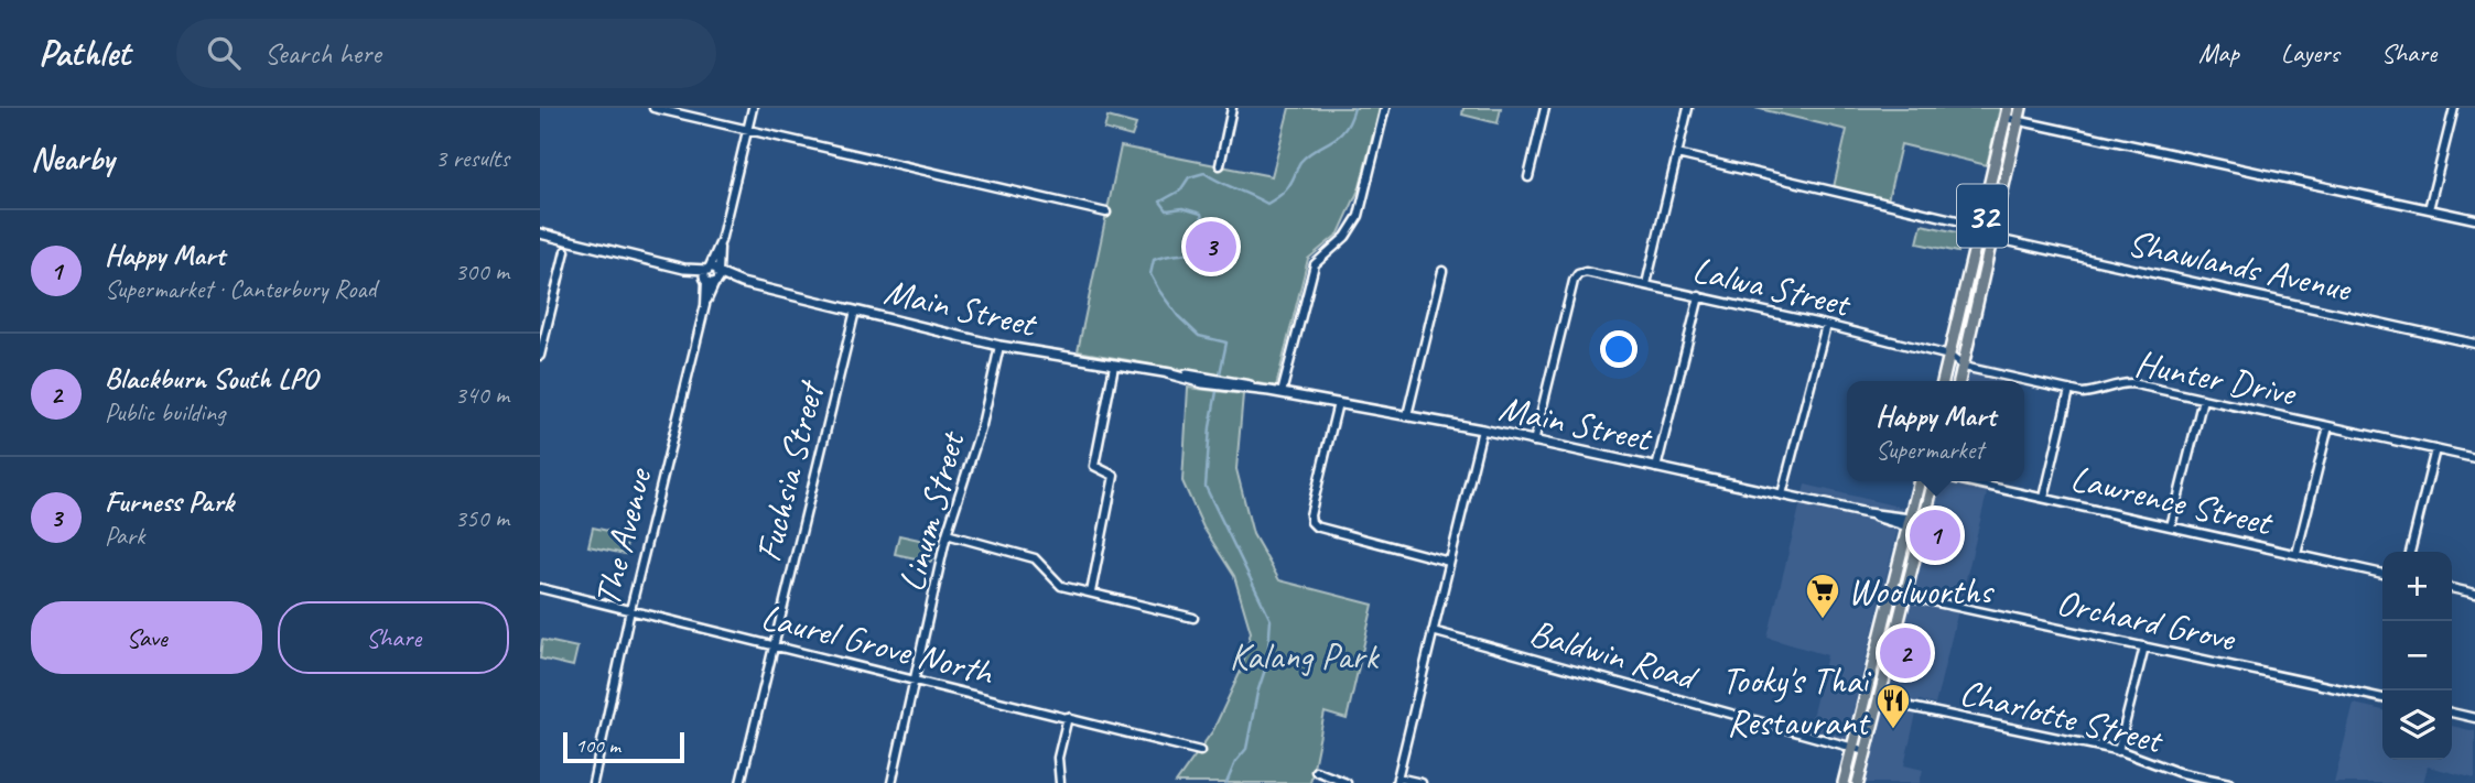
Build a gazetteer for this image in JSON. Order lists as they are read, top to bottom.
{
  "streets": {
    "main road": ["32"],
    "street": [
      "Shawlands Avenue",
      "Lalwa Street",
      "Main Street",
      "Hunter Drive",
      "Fuchsia Street",
      "Lawrence Street",
      "Linum Street",
      "The Avenue",
      "Orchard Grove",
      "Laurel Grove North",
      "Baldwin Road",
      "Charlotte Street"
    ]
  },
  "crossings": [
    ["32", "Shawlands Avenue"],
    ["32", "Lalwa Street"],
    ["32", "Hunter Drive"],
    ["Lalwa Street", "Main Street"],
    ["Lalwa Street", "Hunter Drive"],
    ["Main Street", "Fuchsia Street"],
    ["Main Street", "Linum Street"],
    ["Main Street", "The Avenue"],
    ["Fuchsia Street", "Laurel Grove North"],
    ["Linum Street", "Laurel Grove North"],
    ["The Avenue", "Laurel Grove North"]
  ],
  "parks": ["Kalang Park"],
  "places": {
    "supermarket": ["Woolworths"],
    "restaurant": ["Tooky's Thai Restaurant"]
  },
  "scale_bar": "100 m",
  "page": {
    "header": "Pathlet",
    "search": "Search here",
    "nav": ["Map", "Layers", "Share"],
    "heading": ["Nearby", "3 results"],
    "list": [
      {
        "mark": "1",
        "name": "Happy Mart",
        "note": "Supermarket · Canterbury Road",
        "value": "300 m"
      },
      {
        "mark": "2",
        "name": "Blackburn South LPO",
        "note": "Public building",
        "value": "340 m"
      },
      {
        "mark": "3",
        "name": "Furness Park",
        "note": "Park",
        "value": "350 m"
      }
    ],
    "pins": ["3", "1", "2"],
    "popup": ["Happy Mart", "Supermarket"],
    "map_buttons": ["+", "−"],
    "buttons": ["Save", "Share"],
    "scale": "100 m"
  }
}
